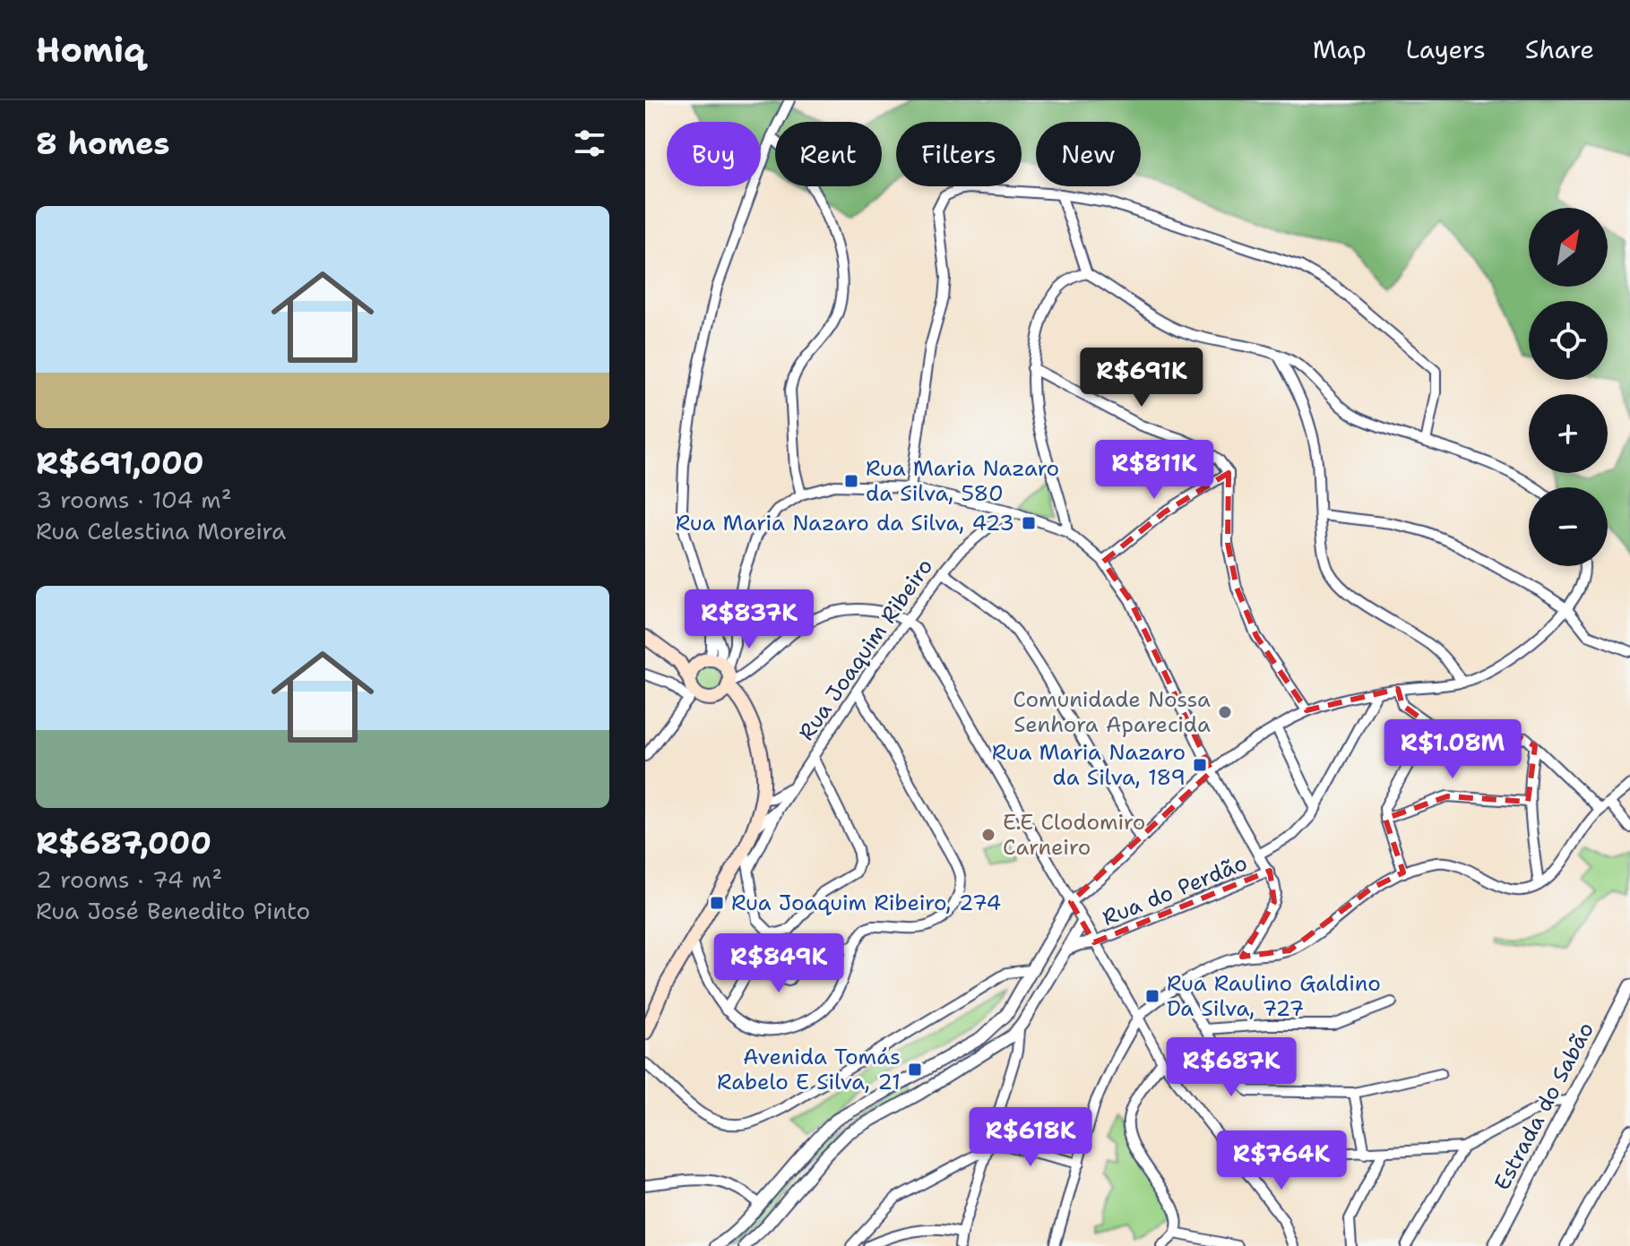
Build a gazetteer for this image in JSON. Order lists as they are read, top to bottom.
{
  "streets": {
    "main road": ["Rua Joaquim Ribeiro"],
    "street": ["Rua do Perdão", "Estrada do Sabão"]
  },
  "places": {
    "transit": [
      "Rua Maria Nazaro da Silva, 580",
      "Rua Maria Nazaro da Silva, 423",
      "Rua Maria Nazaro da Silva, 189",
      "Rua Joaquim Ribeiro, 274",
      "Rua Raulino Galdino Da Silva, 727",
      "Avenida Tomás Rabelo E Silva, 21"
    ],
    "other": ["Comunidade Nossa Senhora Aparecida", "E.E Clodomiro Carneiro"]
  },
  "north": "top right",
  "page": {
    "header": "Homiq",
    "nav": ["Map", "Layers", "Share"],
    "heading": "8 homes",
    "chip": [
      "Buy",
      "Rent",
      "Filters",
      "New"
    ],
    "list": [
      {
        "name": "R$691,000",
        "note": "3 rooms · 104 m² · Rua Celestina Moreira"
      },
      {
        "name": "R$687,000",
        "note": "2 rooms · 74 m² · Rua José Benedito Pinto"
      }
    ],
    "map_buttons": ["+", "−"],
    "price": [
      "R$691K",
      "R$811K",
      "R$837K",
      "R$1.08M",
      "R$849K",
      "R$687K",
      "R$618K",
      "R$764K"
    ]
  }
}
